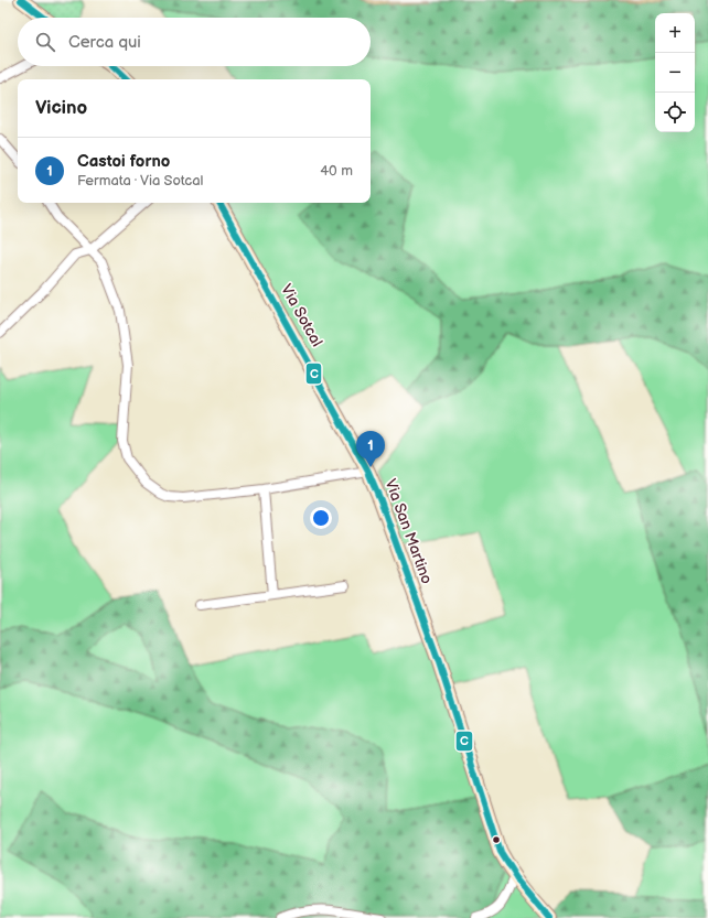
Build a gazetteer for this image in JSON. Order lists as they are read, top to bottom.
{
  "streets": {
    "street": ["Via Sotcal", "Via San Martino"]
  },
  "crossings": [
    ["Via Sotcal", "Via San Martino"]
  ],
  "lines": ["transit line C"],
  "page": {
    "map_buttons": ["+", "−"],
    "search": "Cerca qui",
    "heading": "Vicino",
    "list": [
      {
        "mark": "1",
        "name": "Castoi forno",
        "note": "Fermata · Via Sotcal",
        "value": "40 m"
      }
    ],
    "pins": "1"
  }
}
